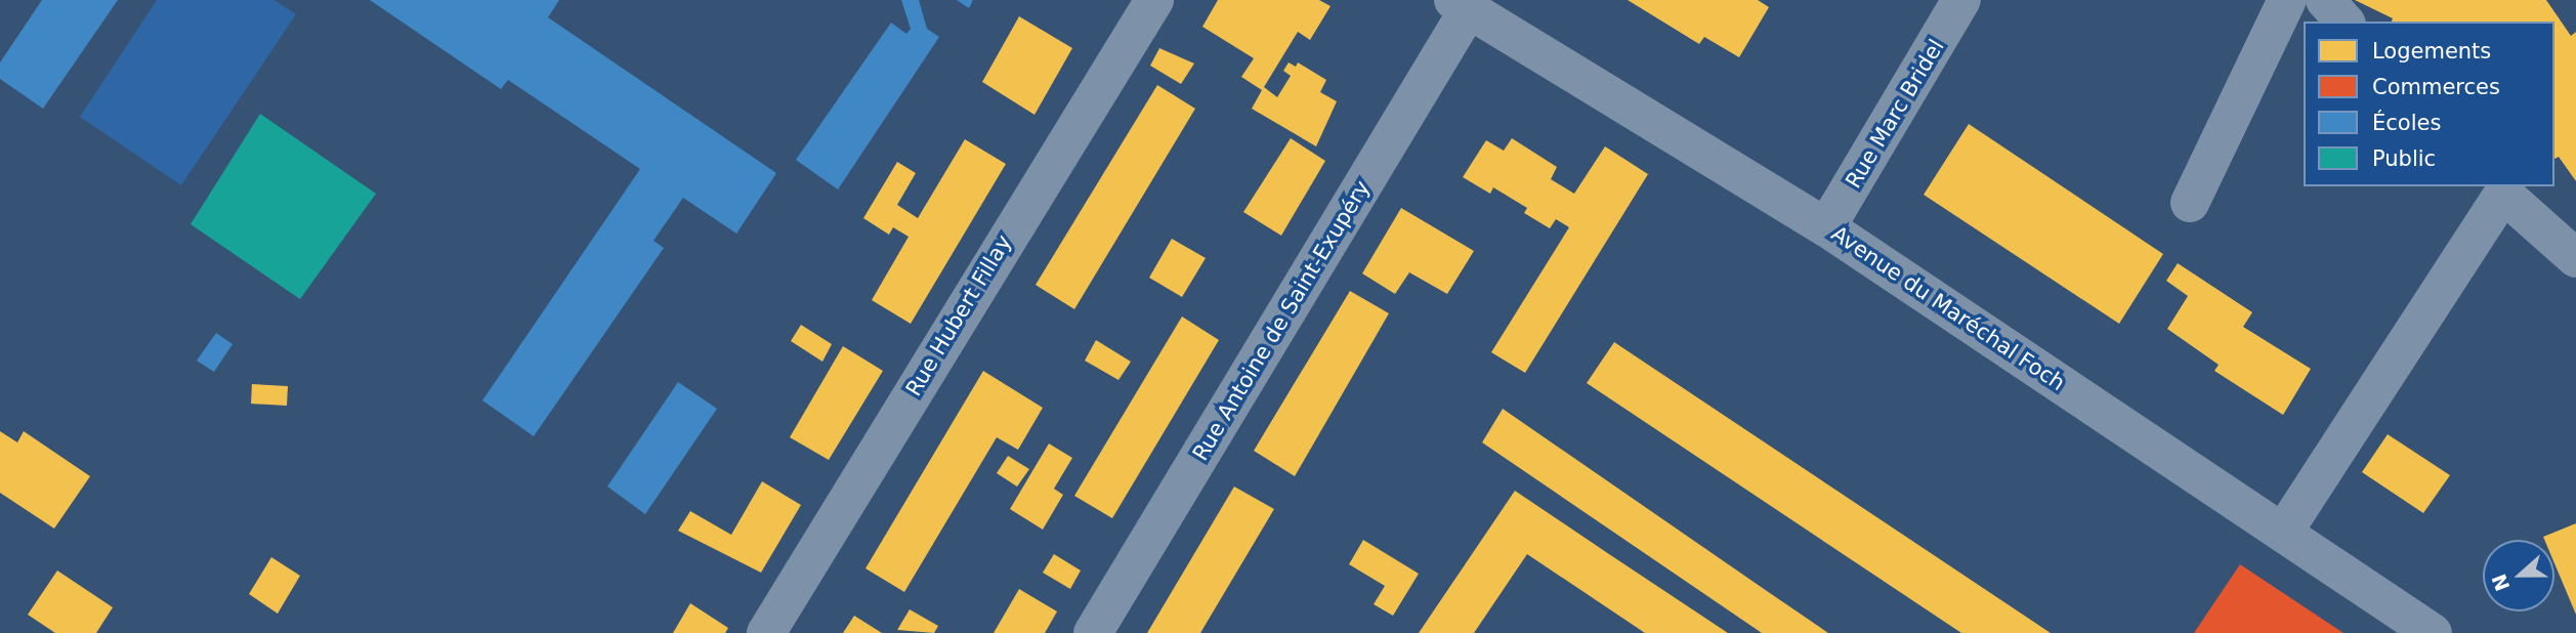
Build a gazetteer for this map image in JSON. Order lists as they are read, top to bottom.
{
  "streets": {
    "street": [
      "Rue Marc Bridel",
      "Avenue du Maréchal Foch",
      "Rue Hubert Fillay",
      "Rue Antoine de Saint-Exupéry"
    ]
  },
  "crossings": [
    ["Rue Marc Bridel", "Avenue du Maréchal Foch"],
    ["Avenue du Maréchal Foch", "Rue Antoine de Saint-Exupéry"]
  ],
  "legend": [
    "Logements",
    "Commerces",
    "Écoles",
    "Public"
  ],
  "north": "left"
}
